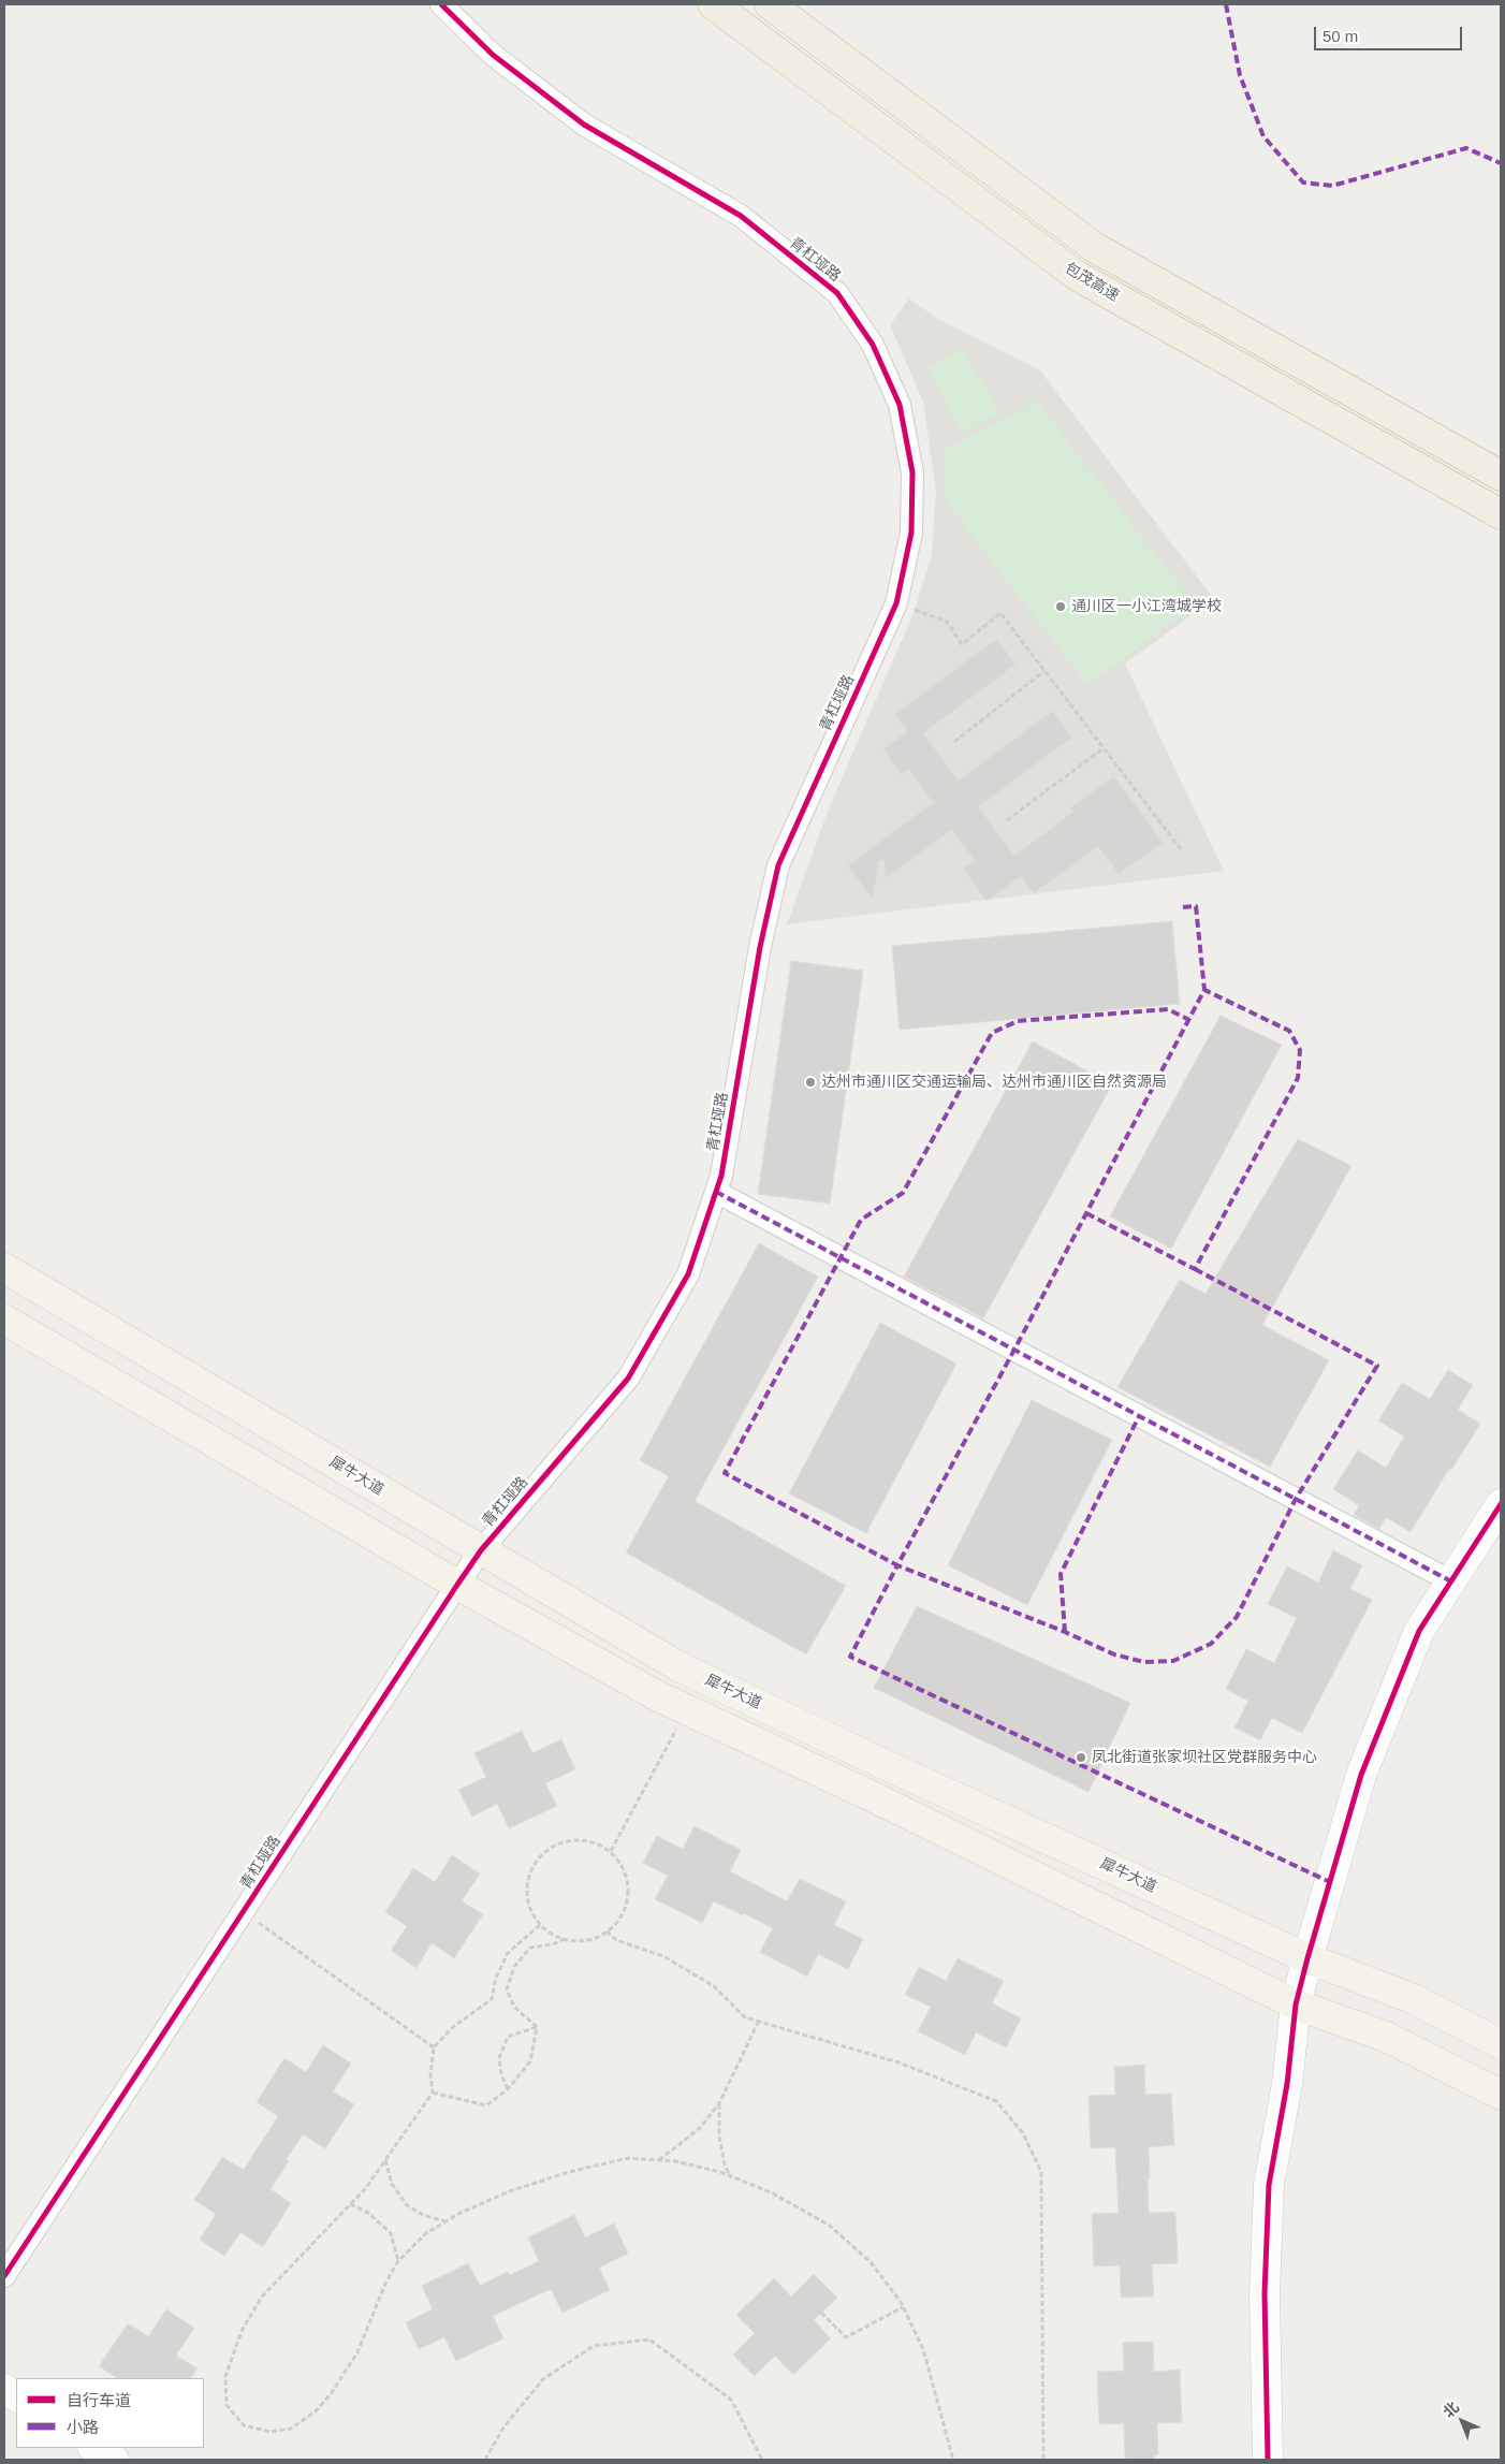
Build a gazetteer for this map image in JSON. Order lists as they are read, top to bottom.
{
  "streets": {
    "highway": ["包茂高速"],
    "main road": ["犀牛大道"],
    "street": ["青杠垭路"]
  },
  "crossings": [
    ["青杠垭路", "犀牛大道"]
  ],
  "places": ["通川区一小江湾城学校", "达州市通川区交通运输局、达州市通川区自然资源局", "凤北街道张家坝社区党群服务中心"],
  "legend": ["自行车道", "小路"],
  "scale_bar": "50 m",
  "north": "top left"
}
